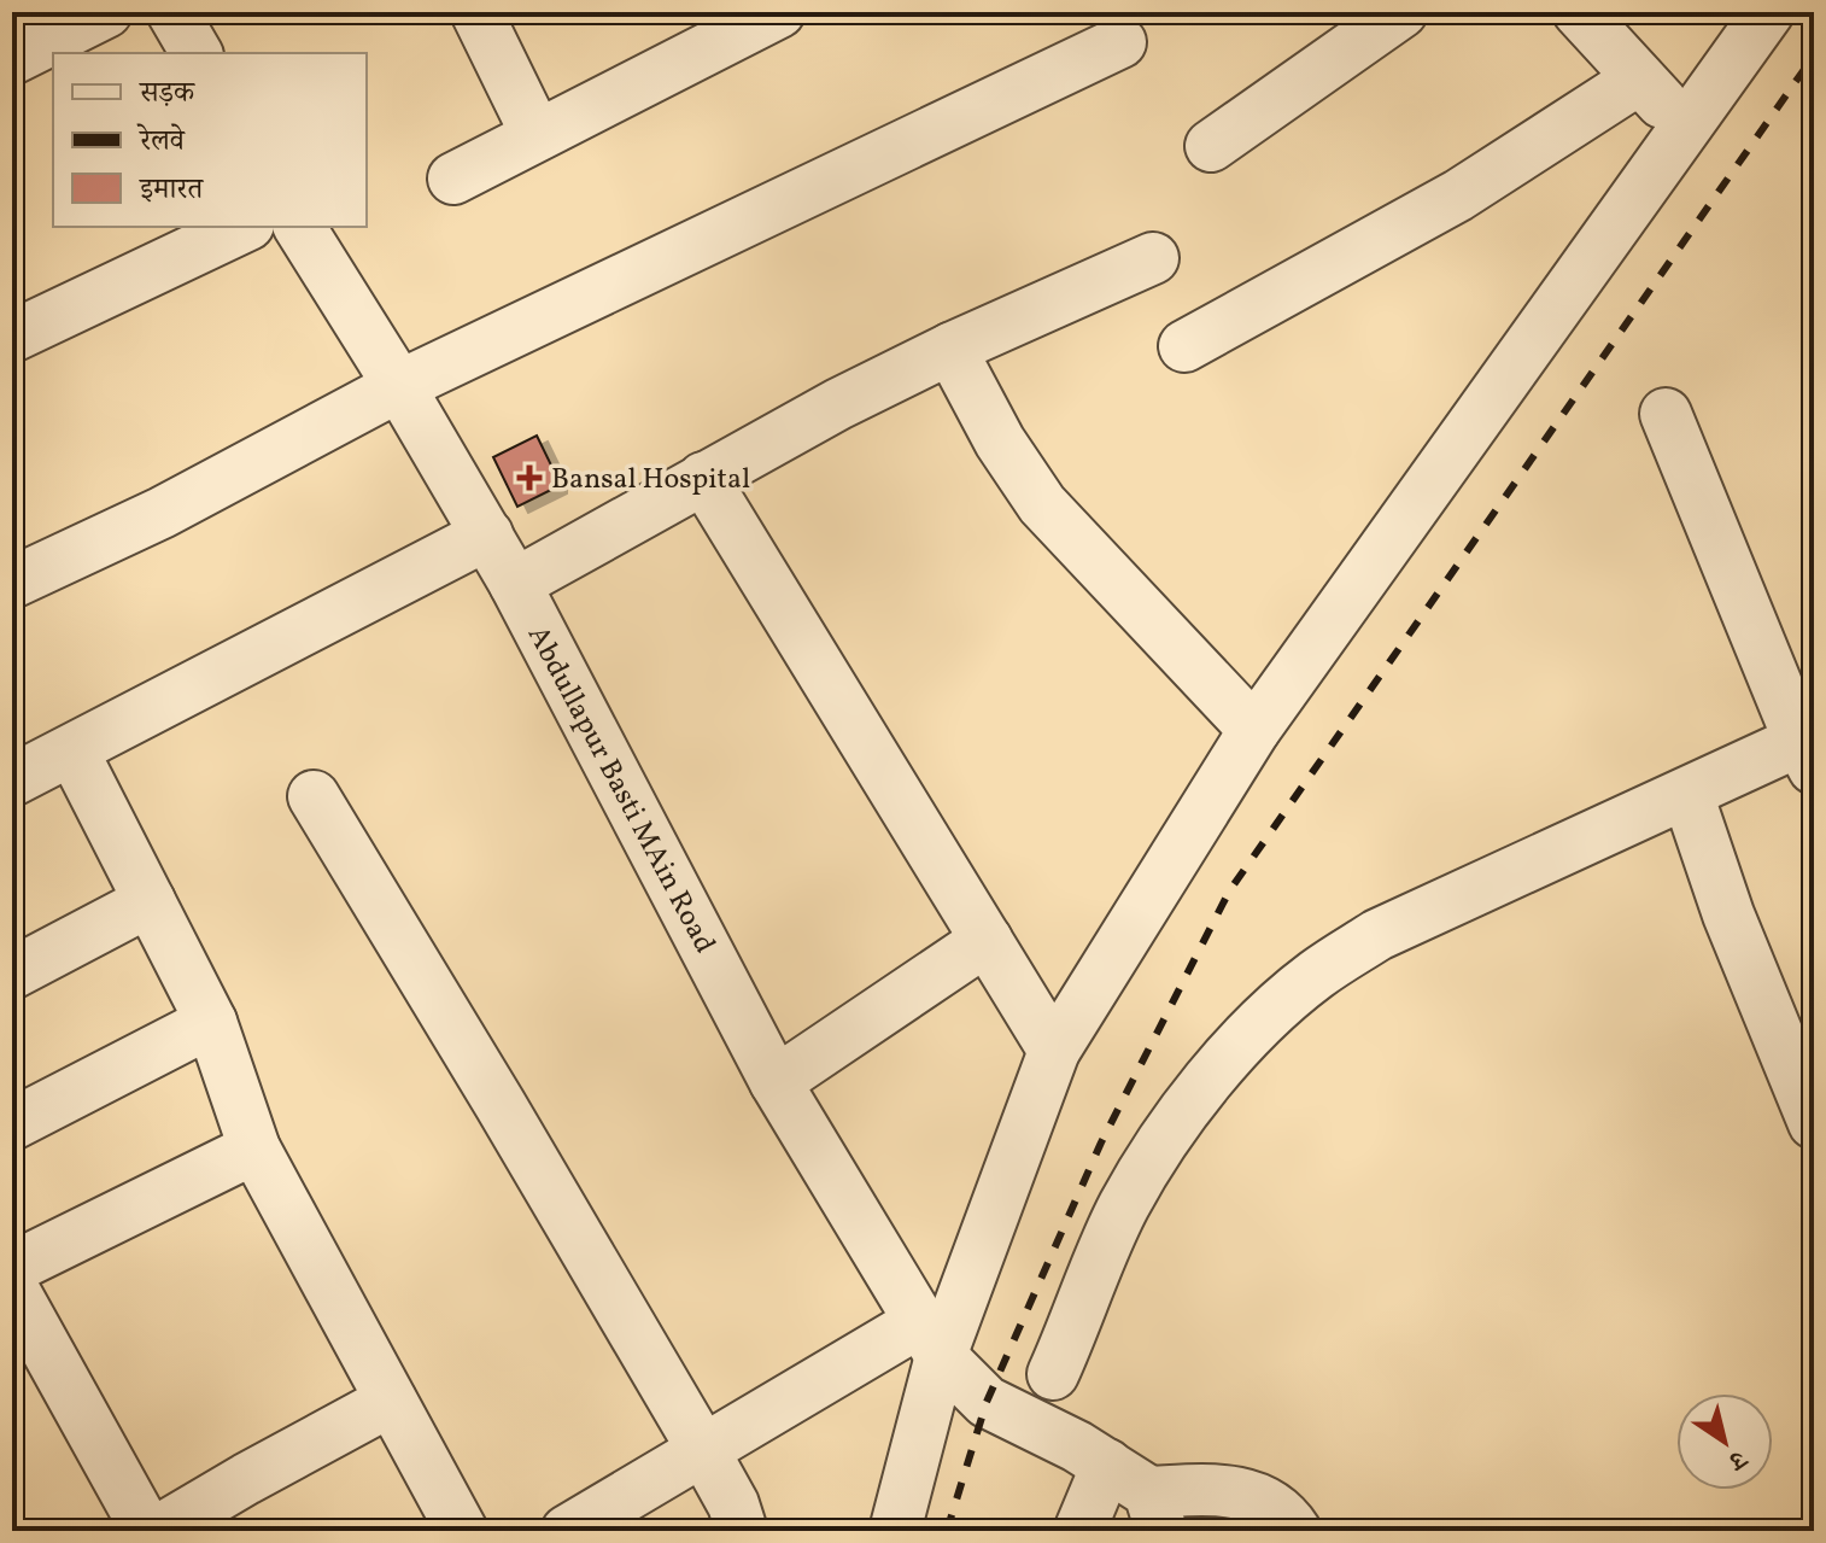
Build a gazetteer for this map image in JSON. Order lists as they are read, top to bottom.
{
  "streets": {
    "street": ["Abdullapur Basti MAin Road"]
  },
  "places": {
    "health": ["Bansal Hospital"]
  },
  "legend": ["सड़क", "रेलवे", "इमारत"],
  "north": "bottom right"
}
